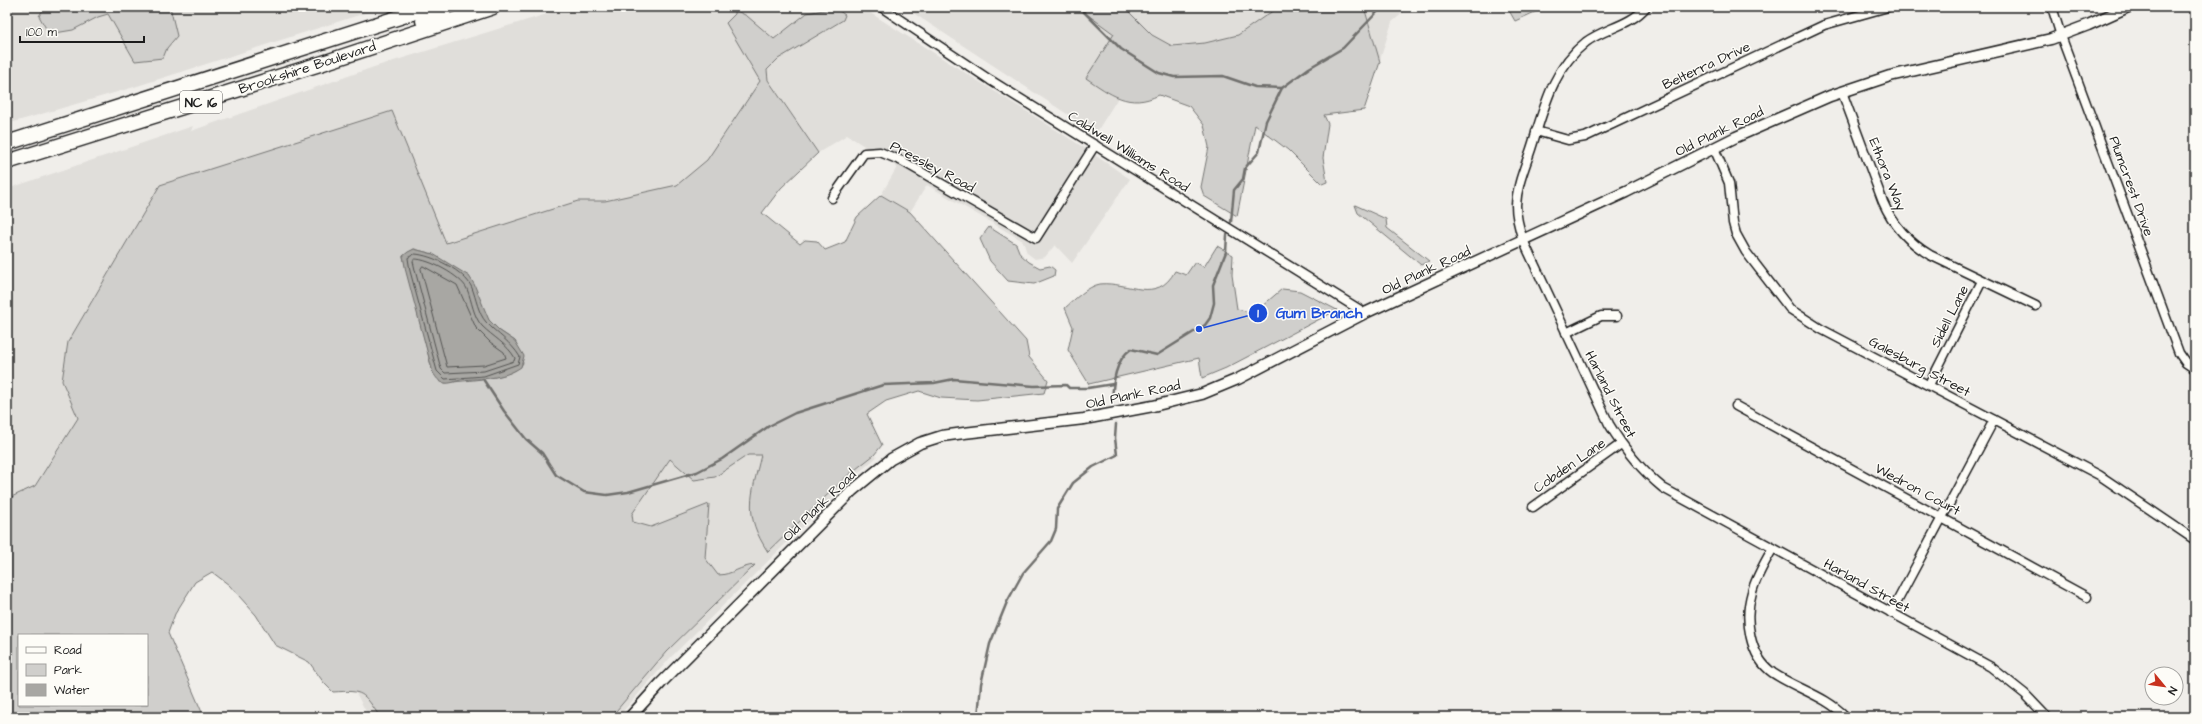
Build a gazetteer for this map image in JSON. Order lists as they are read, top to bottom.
{
  "streets": {
    "highway": ["Brookshire Boulevard", "NC 16"],
    "street": [
      "Belterra Drive",
      "Old Plank Road",
      "Caldwell Williams Road",
      "Pressley Road",
      "Ethora Way",
      "Plumcrest Drive",
      "Sidell Lane",
      "Galesburg Street",
      "Harland Street",
      "Cobden Lane",
      "Wedron Court"
    ]
  },
  "crossings": [
    ["Belterra Drive", "Harland Street"],
    ["Old Plank Road", "Caldwell Williams Road"],
    ["Old Plank Road", "Ethora Way"],
    ["Old Plank Road", "Plumcrest Drive"],
    ["Old Plank Road", "Galesburg Street"],
    ["Old Plank Road", "Harland Street"],
    ["Caldwell Williams Road", "Pressley Road"],
    ["Ethora Way", "Sidell Lane"],
    ["Sidell Lane", "Galesburg Street"],
    ["Harland Street", "Cobden Lane"]
  ],
  "places": ["Gum Branch"],
  "legend": ["Road", "Park", "Water"],
  "scale_bar": "100 m",
  "north": "bottom right"
}
